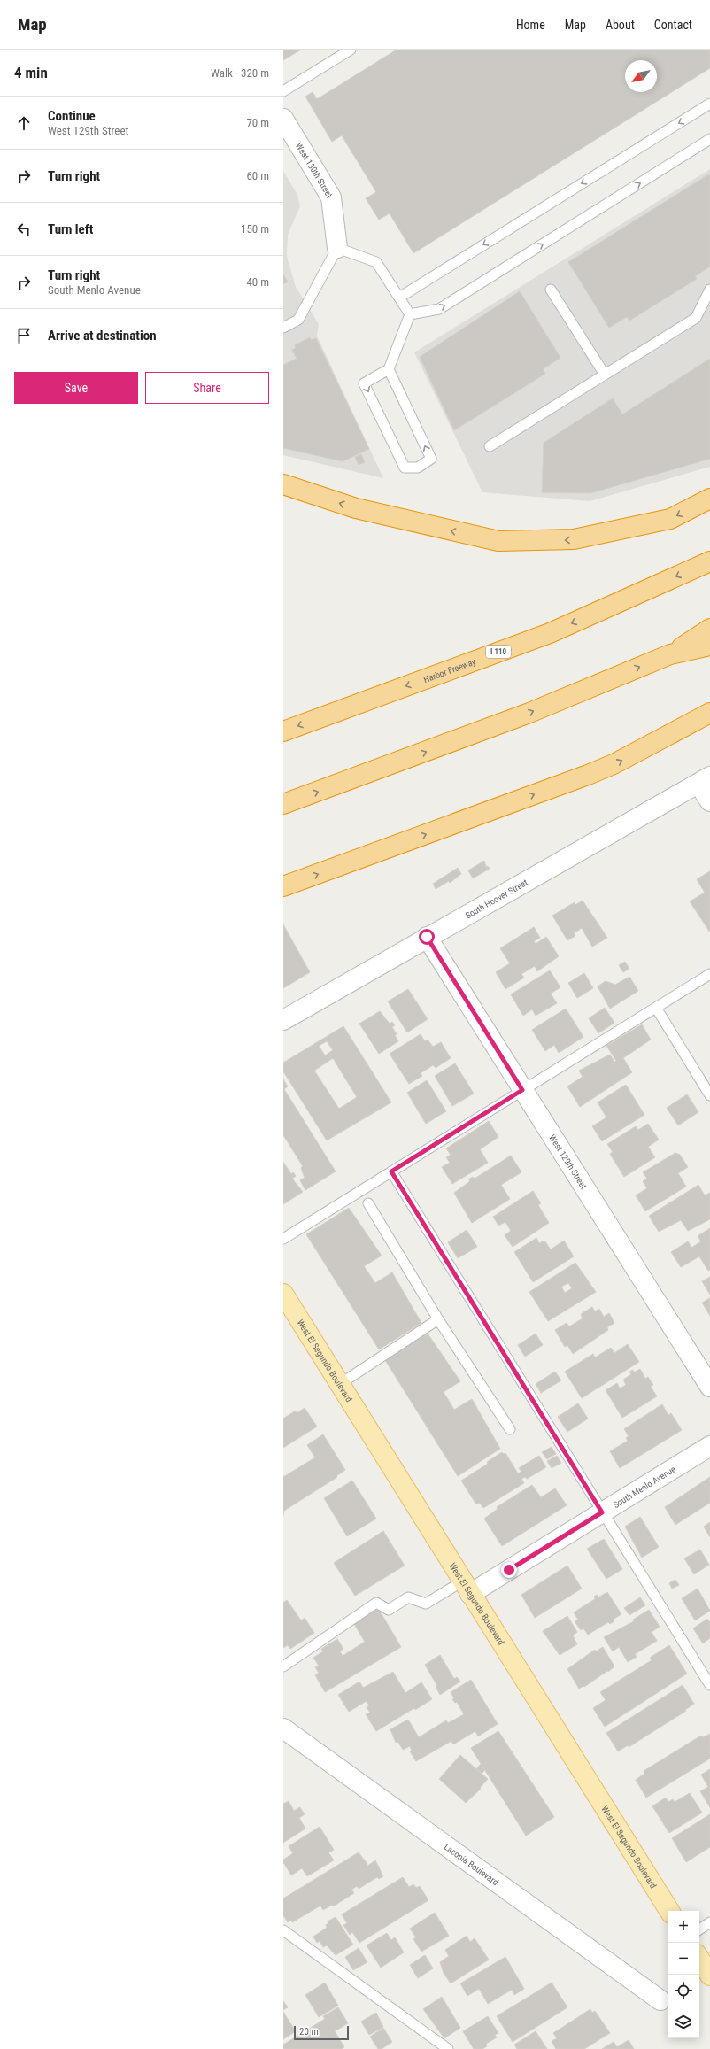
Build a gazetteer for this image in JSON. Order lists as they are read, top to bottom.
{
  "streets": {
    "highway": ["I 110", "Harbor Freeway"],
    "main road": ["West El Segundo Boulevard"],
    "street": [
      "West 130th Street",
      "South Hoover Street",
      "West 129th Street",
      "South Menlo Avenue",
      "Laconia Boulevard"
    ]
  },
  "crossings": [
    ["South Hoover Street", "West 129th Street"],
    ["West El Segundo Boulevard", "South Menlo Avenue"]
  ],
  "scale_bar": "20 m",
  "north": "bottom left",
  "page": {
    "header": "Map",
    "nav": [
      "Home",
      "Map",
      "About",
      "Contact"
    ],
    "heading": ["4 min", "Walk · 320 m"],
    "list": [
      ["Continue", "West 129th Street", "70 m"],
      ["Turn right", "60 m"],
      ["Turn left", "150 m"],
      ["Turn right", "South Menlo Avenue", "40 m"],
      "Arrive at destination"
    ],
    "buttons": ["Save", "Share"],
    "map_buttons": ["+", "−"],
    "scale": "20 m"
  }
}
